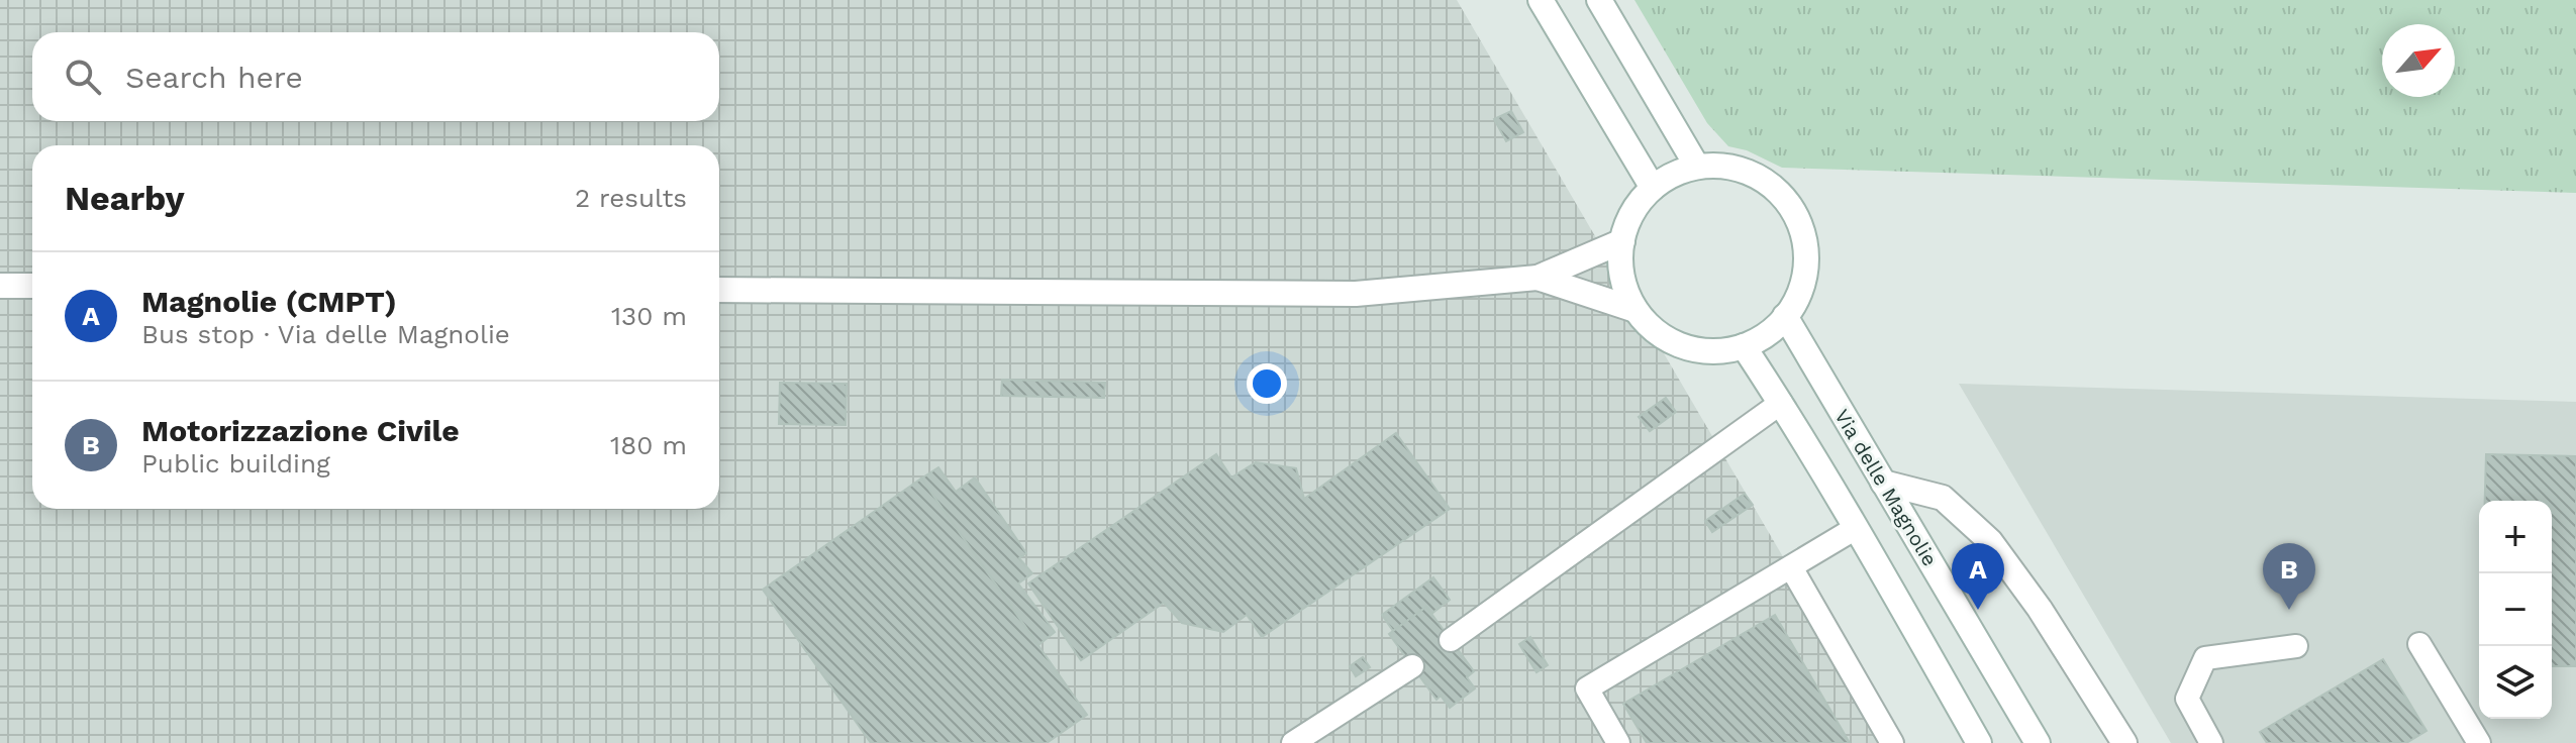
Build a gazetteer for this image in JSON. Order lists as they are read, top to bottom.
{
  "streets": {
    "street": ["Via delle Magnolie"]
  },
  "north": "top right",
  "page": {
    "search": "Search here",
    "heading": ["Nearby", "2 results"],
    "list": [
      {
        "mark": "A",
        "name": "Magnolie (CMPT)",
        "note": "Bus stop · Via delle Magnolie",
        "value": "130 m"
      },
      {
        "mark": "B",
        "name": "Motorizzazione Civile",
        "note": "Public building",
        "value": "180 m"
      }
    ],
    "map_buttons": ["+", "−"],
    "pins": ["A", "B"]
  }
}
